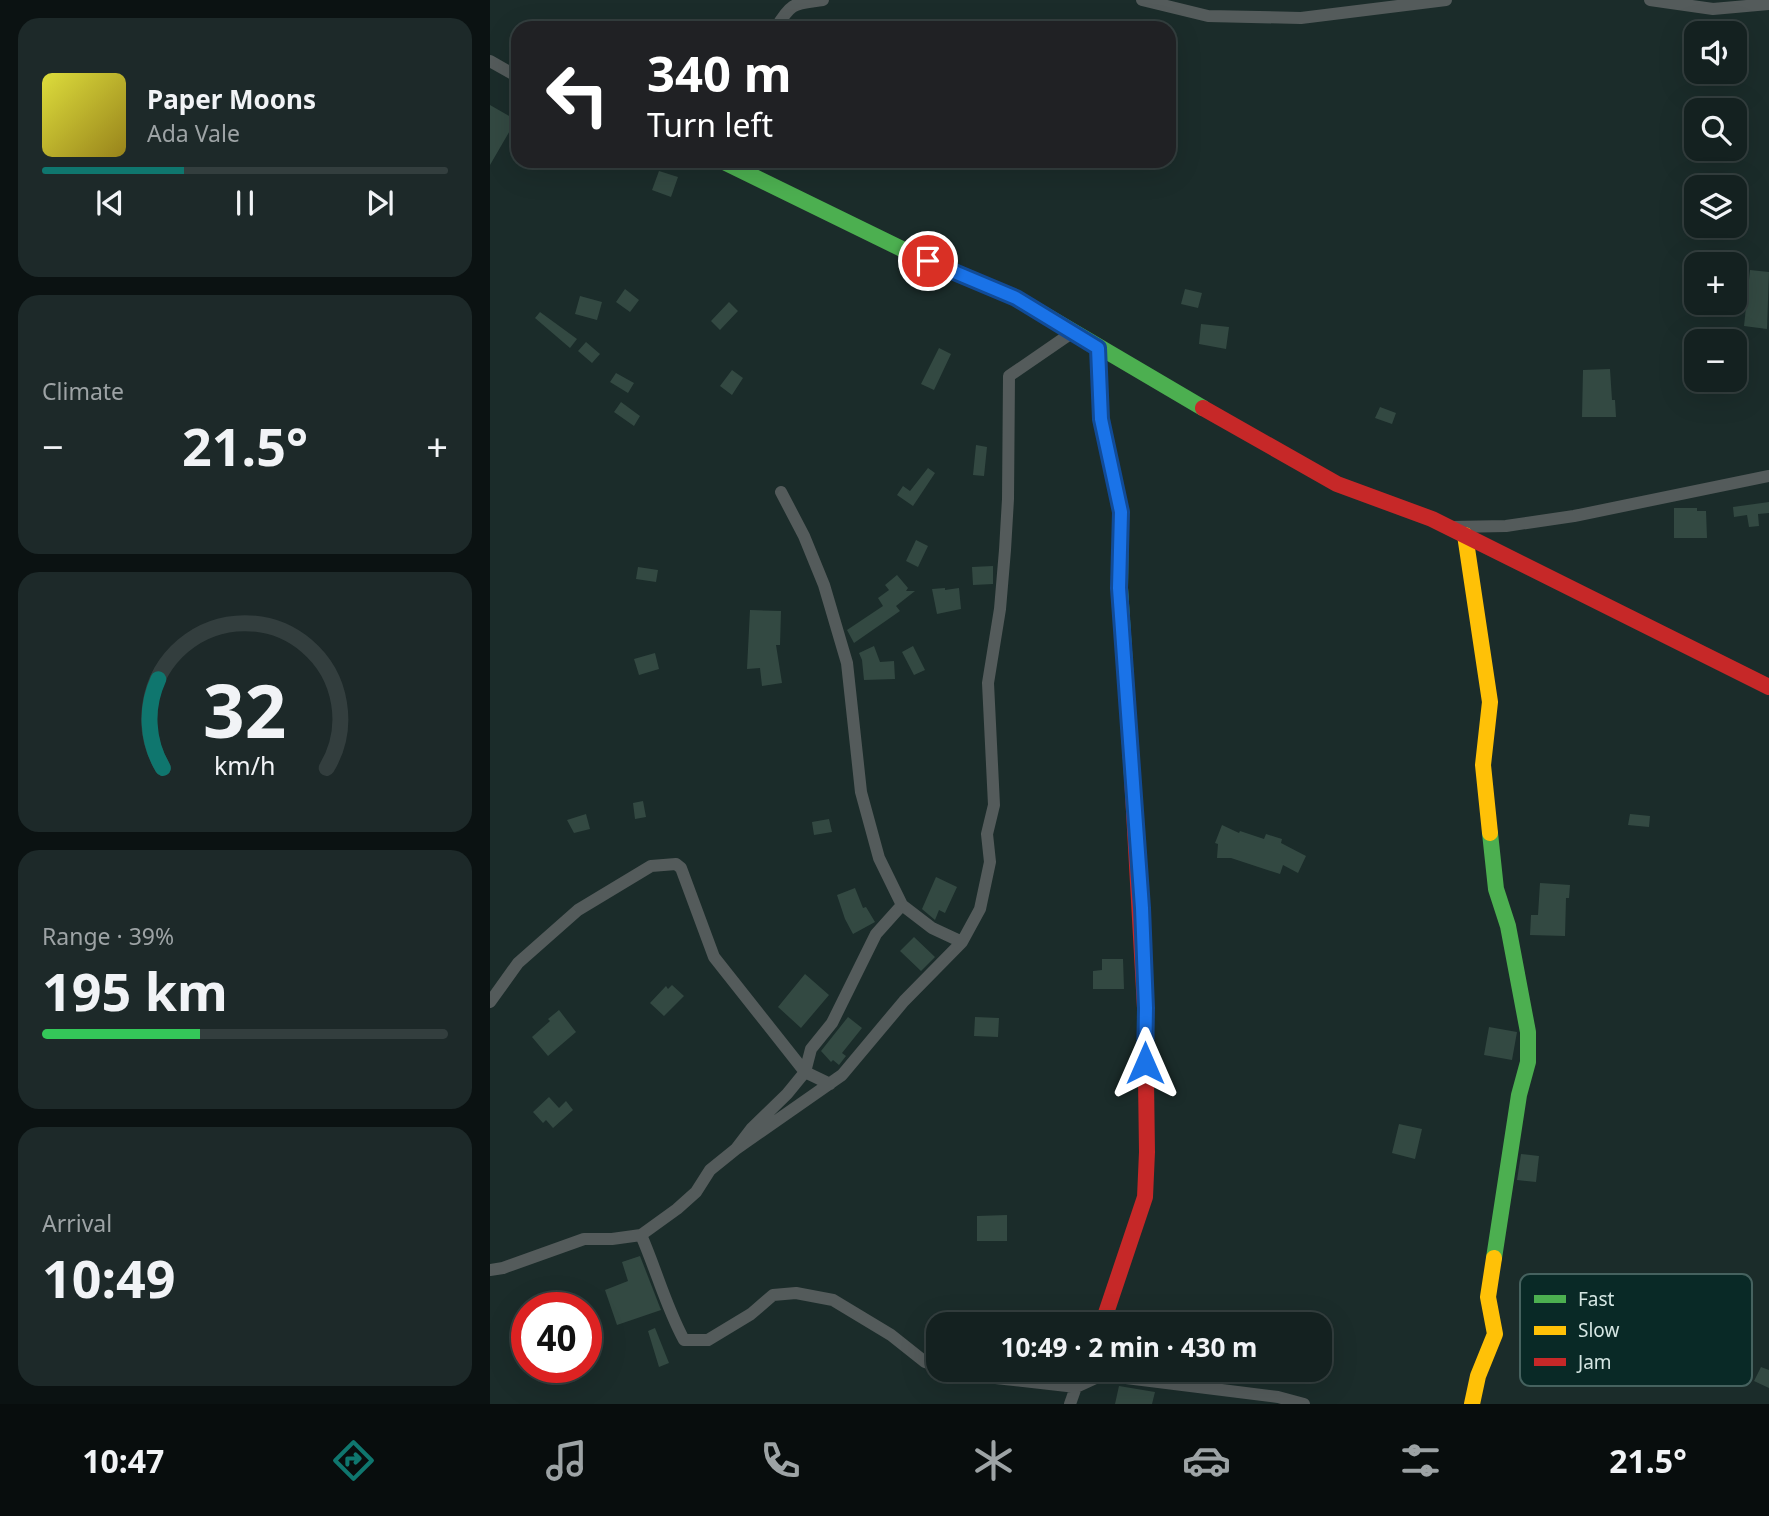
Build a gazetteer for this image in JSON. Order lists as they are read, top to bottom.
{
  "legend": ["Fast", "Slow", "Jam"],
  "page": {
    "map_buttons": ["+", "−"],
    "turn": ["340 m", "Turn left"],
    "song": ["Paper Moons", "Ada Vale"],
    "tile": [
      "Climate",
      ["Range · 39%", "195 km"],
      ["Arrival", "10:49"]
    ],
    "heat": ["−", "21.5°", "+"],
    "limit": "40",
    "trip": "10:49 · 2 min · 430 m",
    "tabs": ["10:47", "21.5°"],
    "gauge": ["32", "km/h"]
  }
}
